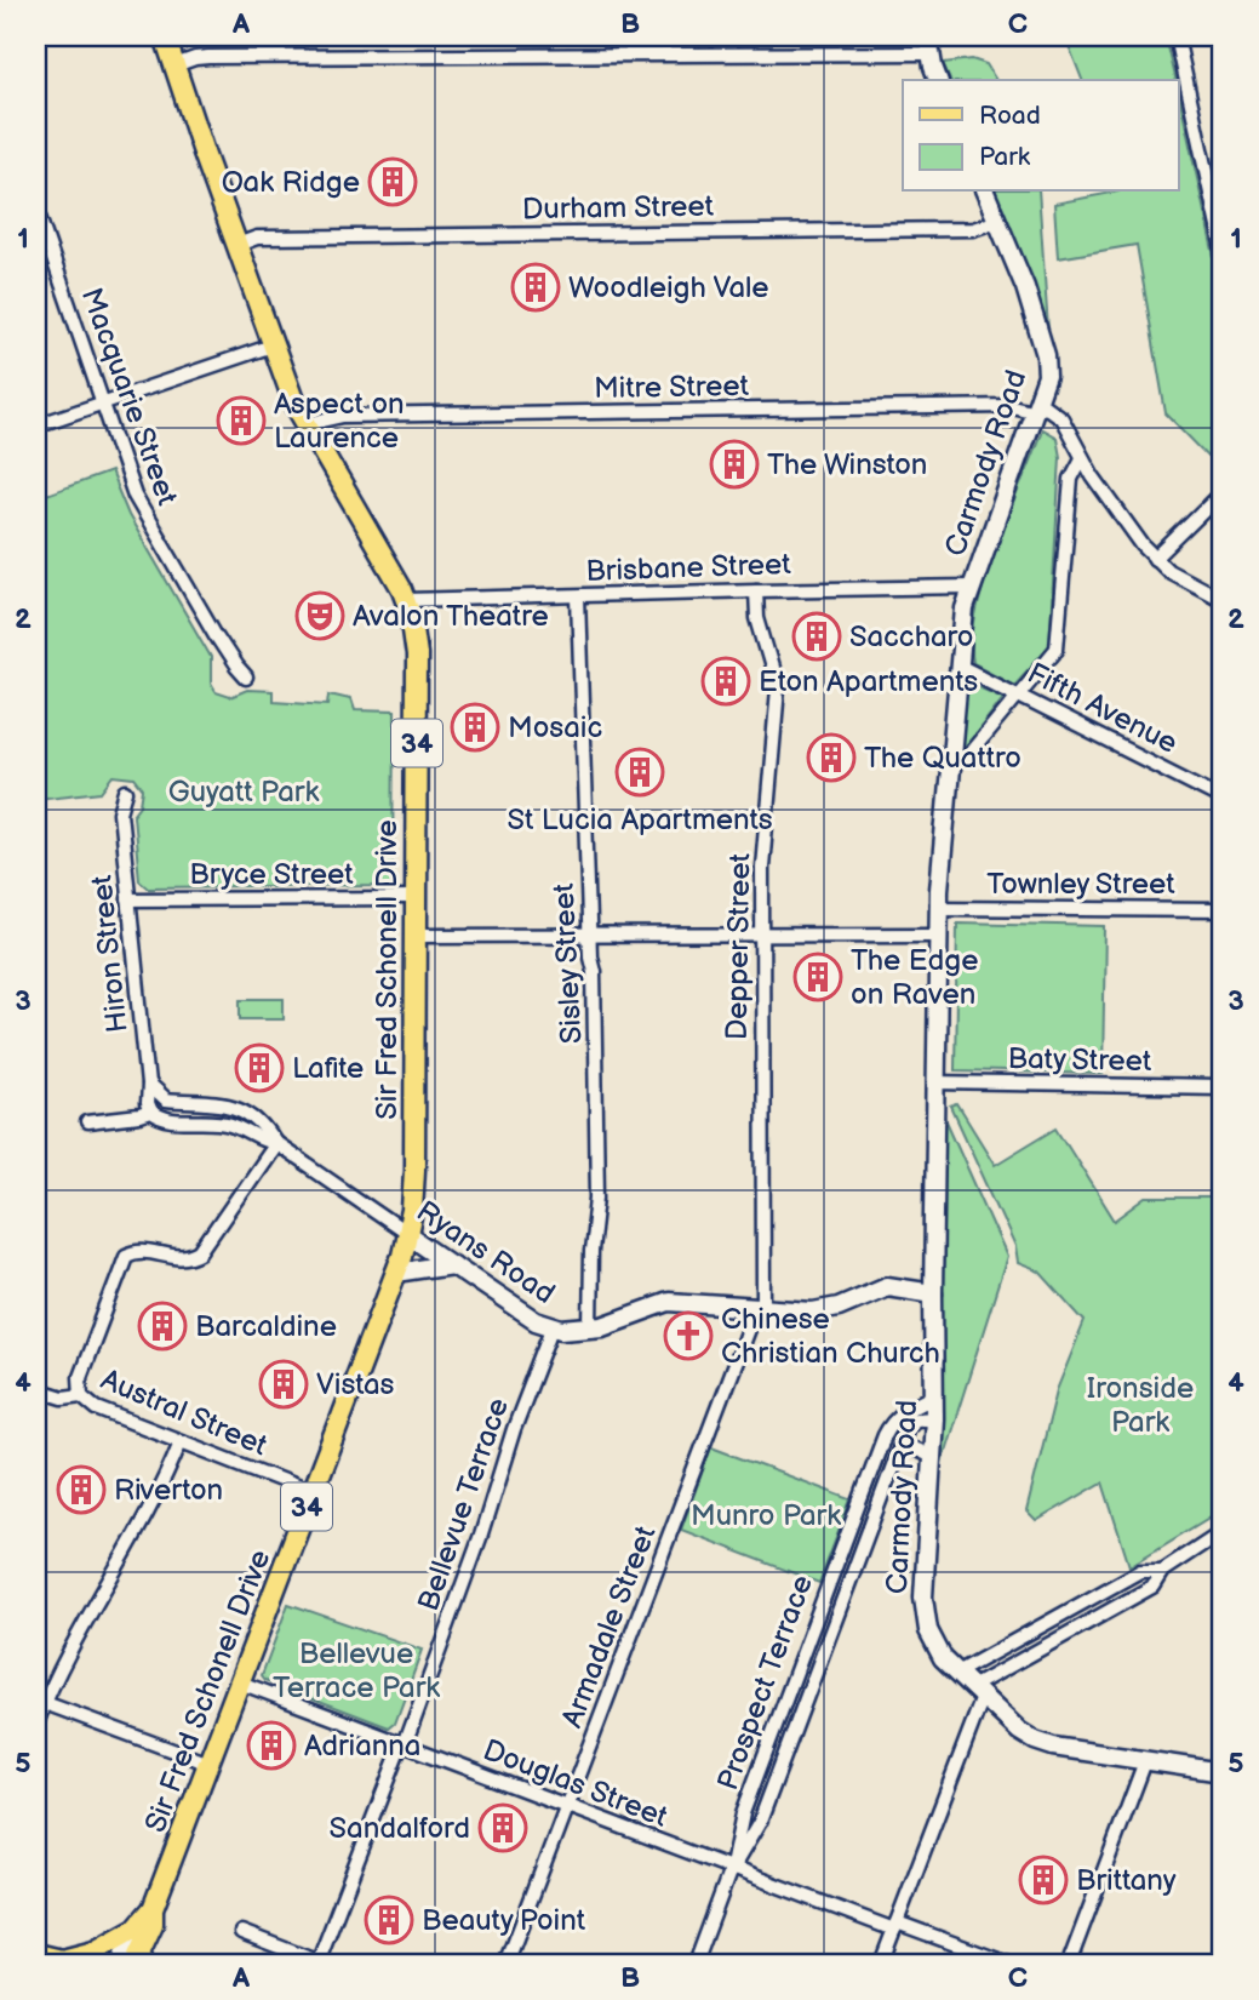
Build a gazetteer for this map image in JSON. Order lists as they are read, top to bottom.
{
  "streets": {
    "main road": ["34", "Sir Fred Schonell Drive"],
    "street": [
      "Durham Street",
      "Mitre Street",
      "Macquarie Street",
      "Carmody Road",
      "Brisbane Street",
      "Fifth Avenue",
      "Bryce Street",
      "Townley Street",
      "Depper Street",
      "Hiron Street",
      "Sisley Street",
      "Baty Street",
      "Ryans Road",
      "Austral Street",
      "Bellevue Terrace",
      "Armadale Street",
      "Prospect Terrace",
      "Douglas Street"
    ]
  },
  "crossings": [
    ["Durham Street", "Carmody Road"],
    ["Durham Street", "Sir Fred Schonell Drive"],
    ["Mitre Street", "Carmody Road"],
    ["Mitre Street", "Sir Fred Schonell Drive"],
    ["Carmody Road", "Brisbane Street"],
    ["Carmody Road", "Fifth Avenue"],
    ["Carmody Road", "Townley Street"],
    ["Carmody Road", "Baty Street"],
    ["Carmody Road", "Ryans Road"],
    ["Carmody Road", "Prospect Terrace"],
    ["Brisbane Street", "Depper Street"],
    ["Brisbane Street", "Sisley Street"],
    ["Brisbane Street", "Sir Fred Schonell Drive"],
    ["Bryce Street", "Hiron Street"],
    ["Bryce Street", "Sir Fred Schonell Drive"],
    ["Depper Street", "Ryans Road"],
    ["Depper Street", "Armadale Street"],
    ["Hiron Street", "Ryans Road"],
    ["Sisley Street", "Ryans Road"],
    ["Sir Fred Schonell Drive", "Ryans Road"],
    ["Sir Fred Schonell Drive", "Austral Street"],
    ["Sir Fred Schonell Drive", "Douglas Street"],
    ["Ryans Road", "Bellevue Terrace"],
    ["Ryans Road", "Armadale Street"],
    ["Bellevue Terrace", "Douglas Street"],
    ["Armadale Street", "Douglas Street"],
    ["Prospect Terrace", "Douglas Street"]
  ],
  "parks": [
    "Guyatt Park",
    "Ironside Park",
    "Munro Park",
    "Bellevue Terrace Park"
  ],
  "places": {
    "building": [
      "Oak Ridge",
      "Woodleigh Vale",
      "Aspect on Laurence",
      "The Winston",
      "Saccharo",
      "Eton Apartments",
      "Mosaic",
      "The Quattro",
      "St Lucia Apartments",
      "The Edge on Raven",
      "Lafite",
      "Barcaldine",
      "Vistas",
      "Riverton",
      "Adrianna",
      "Sandalford",
      "Brittany",
      "Beauty Point"
    ],
    "theatre": ["Avalon Theatre"],
    "church": ["Chinese Christian Church"]
  },
  "legend": ["Road", "Park"],
  "grid": {
    "columns": ["A", "B", "C"],
    "rows": [
      "1",
      "2",
      "3",
      "4",
      "5"
    ]
  }
}
